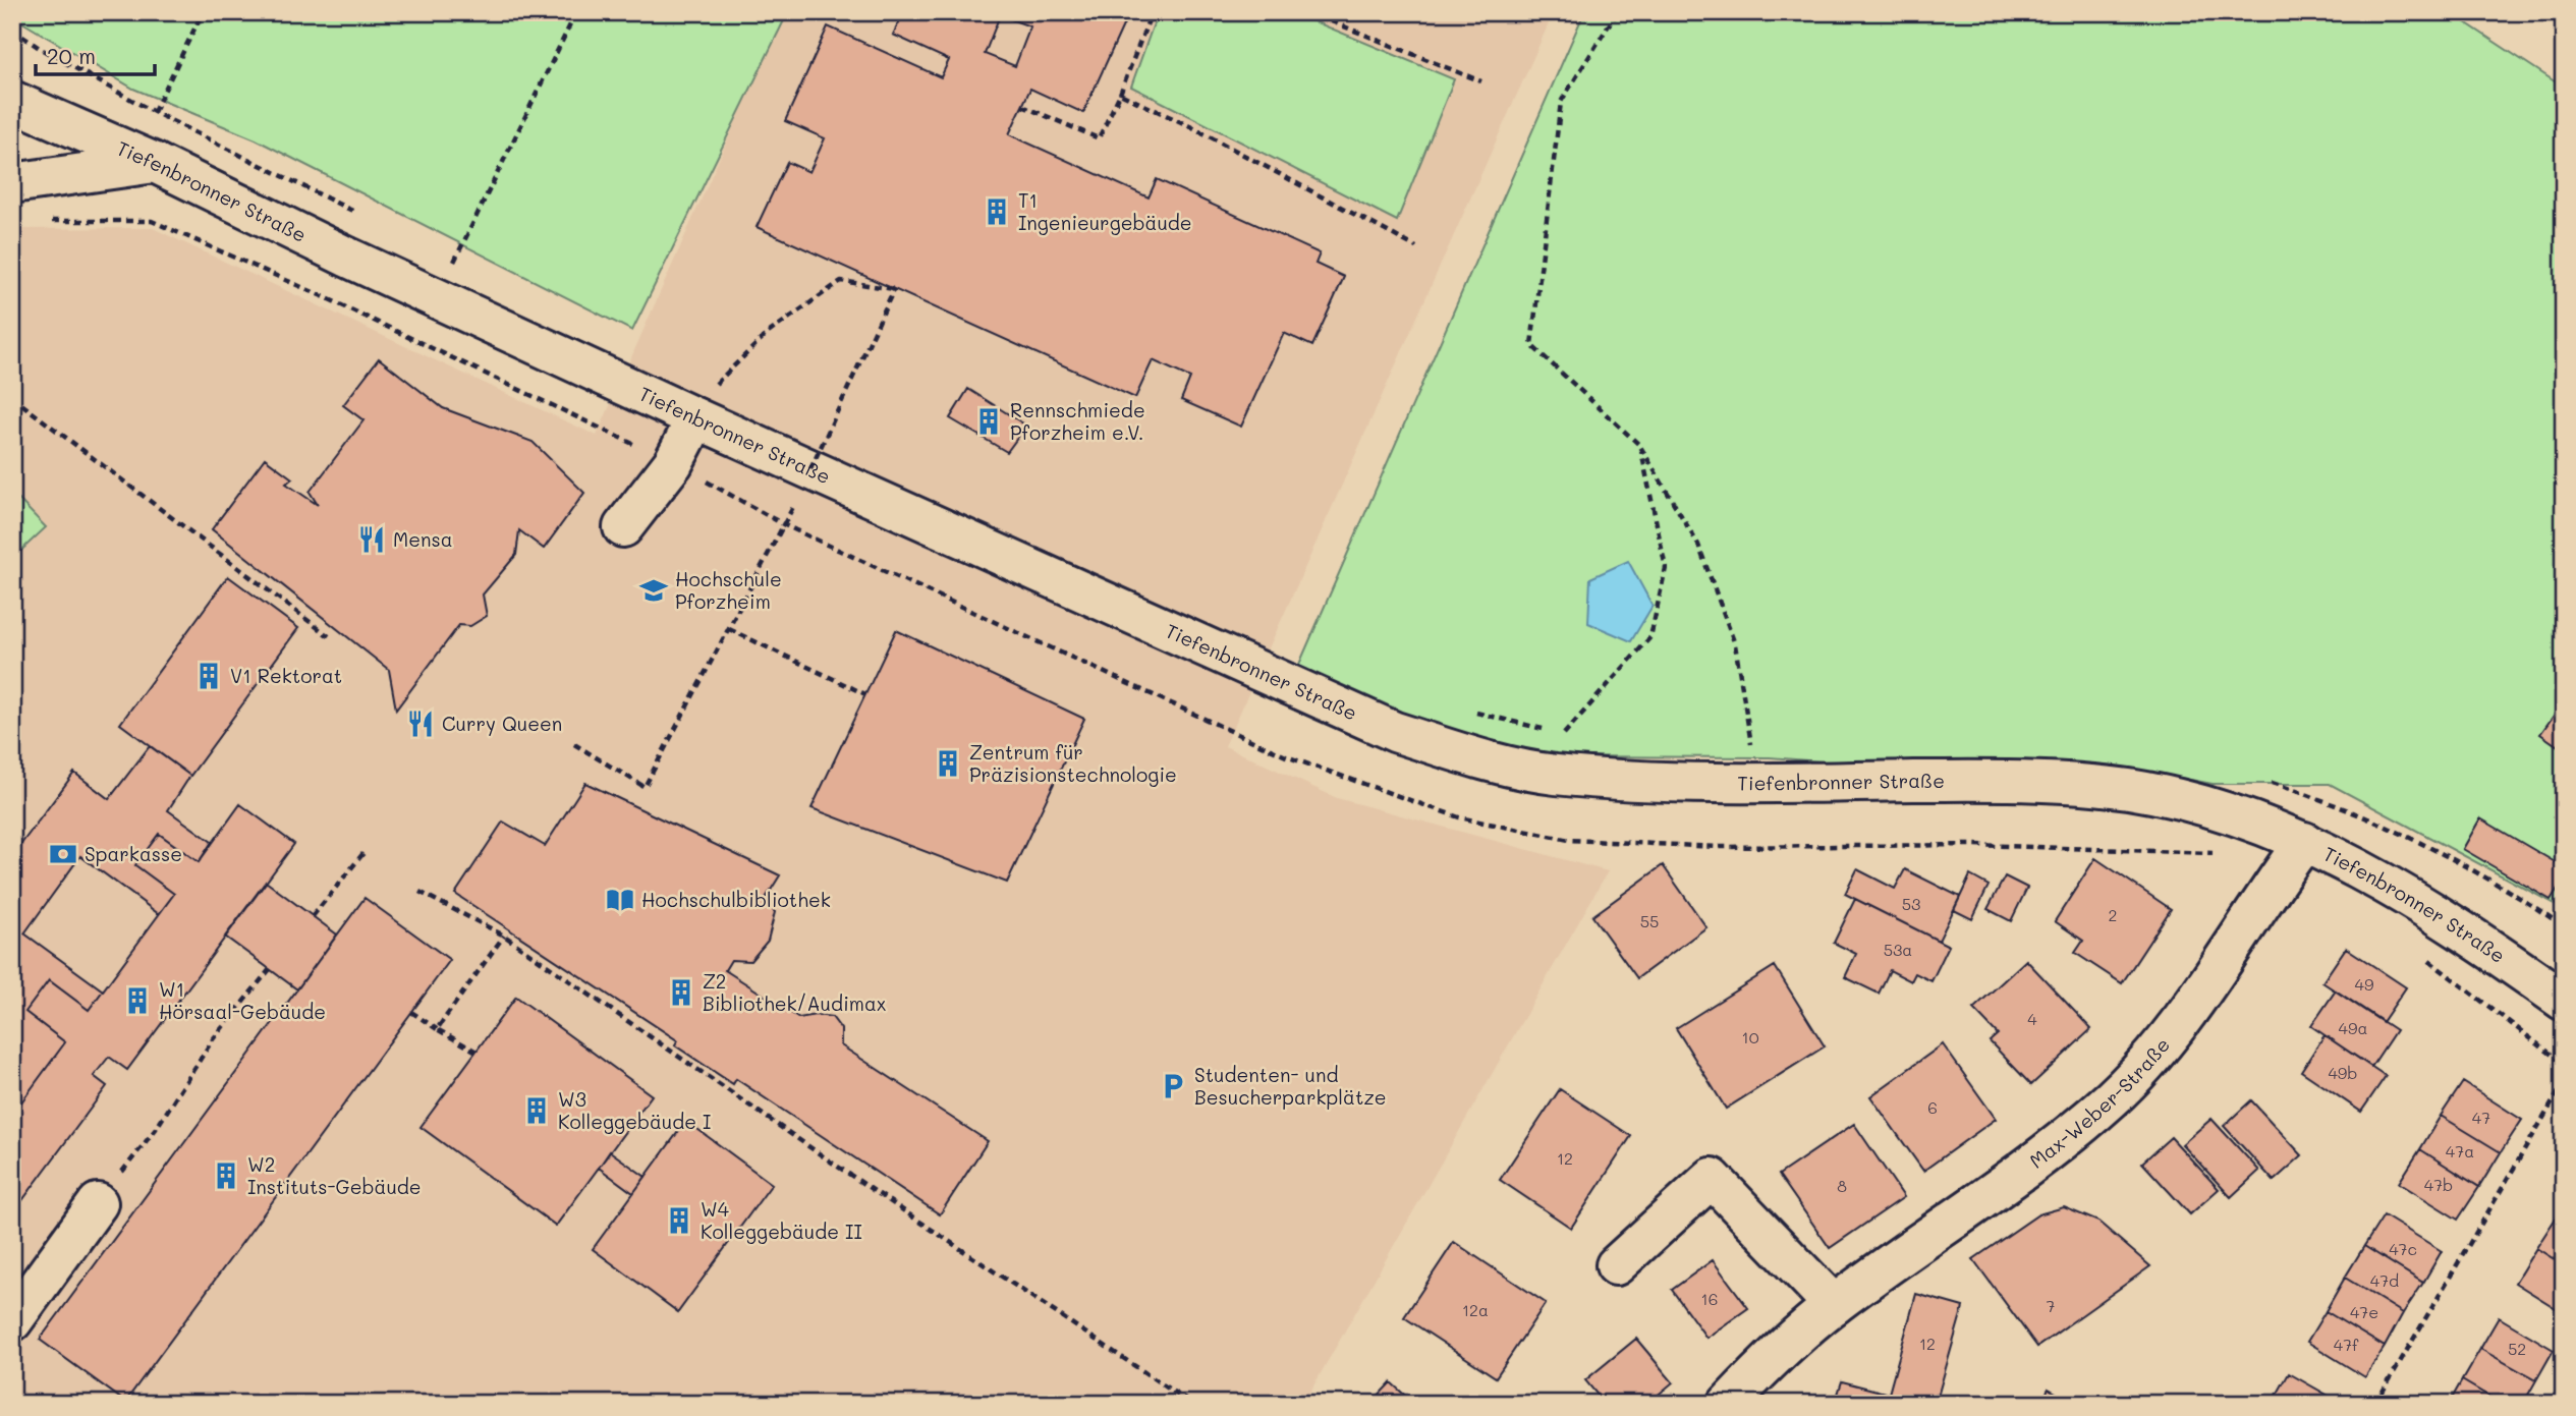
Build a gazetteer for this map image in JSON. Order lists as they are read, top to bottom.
{
  "streets": {
    "street": ["Tiefenbronner Straße", "Max-Weber-Straße"]
  },
  "crossings": [
    ["Tiefenbronner Straße", "Max-Weber-Straße"]
  ],
  "places": {
    "building": [
      "T1 Ingenieurgebäude",
      "Rennschmiede Pforzheim e.V.",
      "V1 Rektorat",
      "Zentrum für Präzisionstechnologie",
      "Z2 Bibliothek/Audimax",
      "W1 Hörsaal-Gebäude",
      "W3 Kolleggebäude I",
      "W2 Instituts-Gebäude",
      "W4 Kolleggebäude II"
    ],
    "restaurant": ["Mensa", "Curry Queen"],
    "school or university": ["Hochschule Pforzheim"],
    "bank": ["Sparkasse"],
    "library": ["Hochschulbibliothek"],
    "parking": ["Studenten- und Besucherparkplätze"]
  },
  "house_numbers": [
    "53",
    "2",
    "55",
    "53a",
    "49",
    "4",
    "49a",
    "10",
    "49b",
    "6",
    "47",
    "47a",
    "12",
    "47b",
    "8",
    "47c",
    "47d",
    "16",
    "7",
    "12a",
    "47e",
    "12",
    "47f",
    "52"
  ],
  "scale_bar": "20 m"
}
